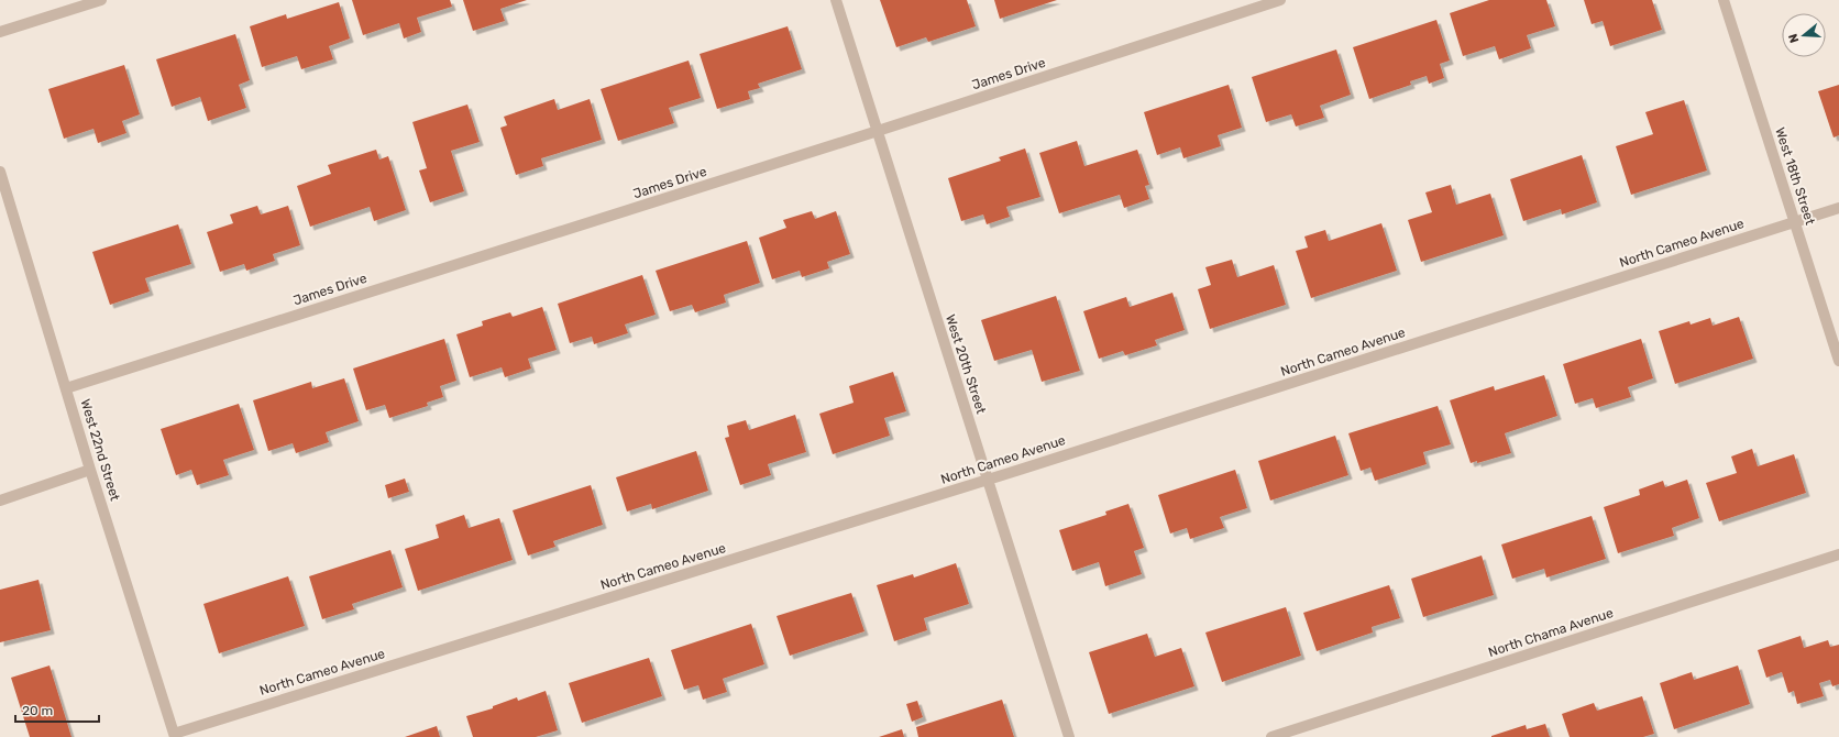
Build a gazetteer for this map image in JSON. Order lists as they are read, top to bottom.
{
  "streets": {
    "street": [
      "James Drive",
      "West 18th Street",
      "North Cameo Avenue",
      "West 20th Street",
      "West 22nd Street",
      "North Chama Avenue"
    ]
  },
  "crossings": [
    ["James Drive", "West 20th Street"],
    ["James Drive", "West 22nd Street"],
    ["West 18th Street", "North Cameo Avenue"],
    ["North Cameo Avenue", "West 20th Street"],
    ["North Cameo Avenue", "West 22nd Street"]
  ],
  "scale_bar": "20 m",
  "north": "left"
}
